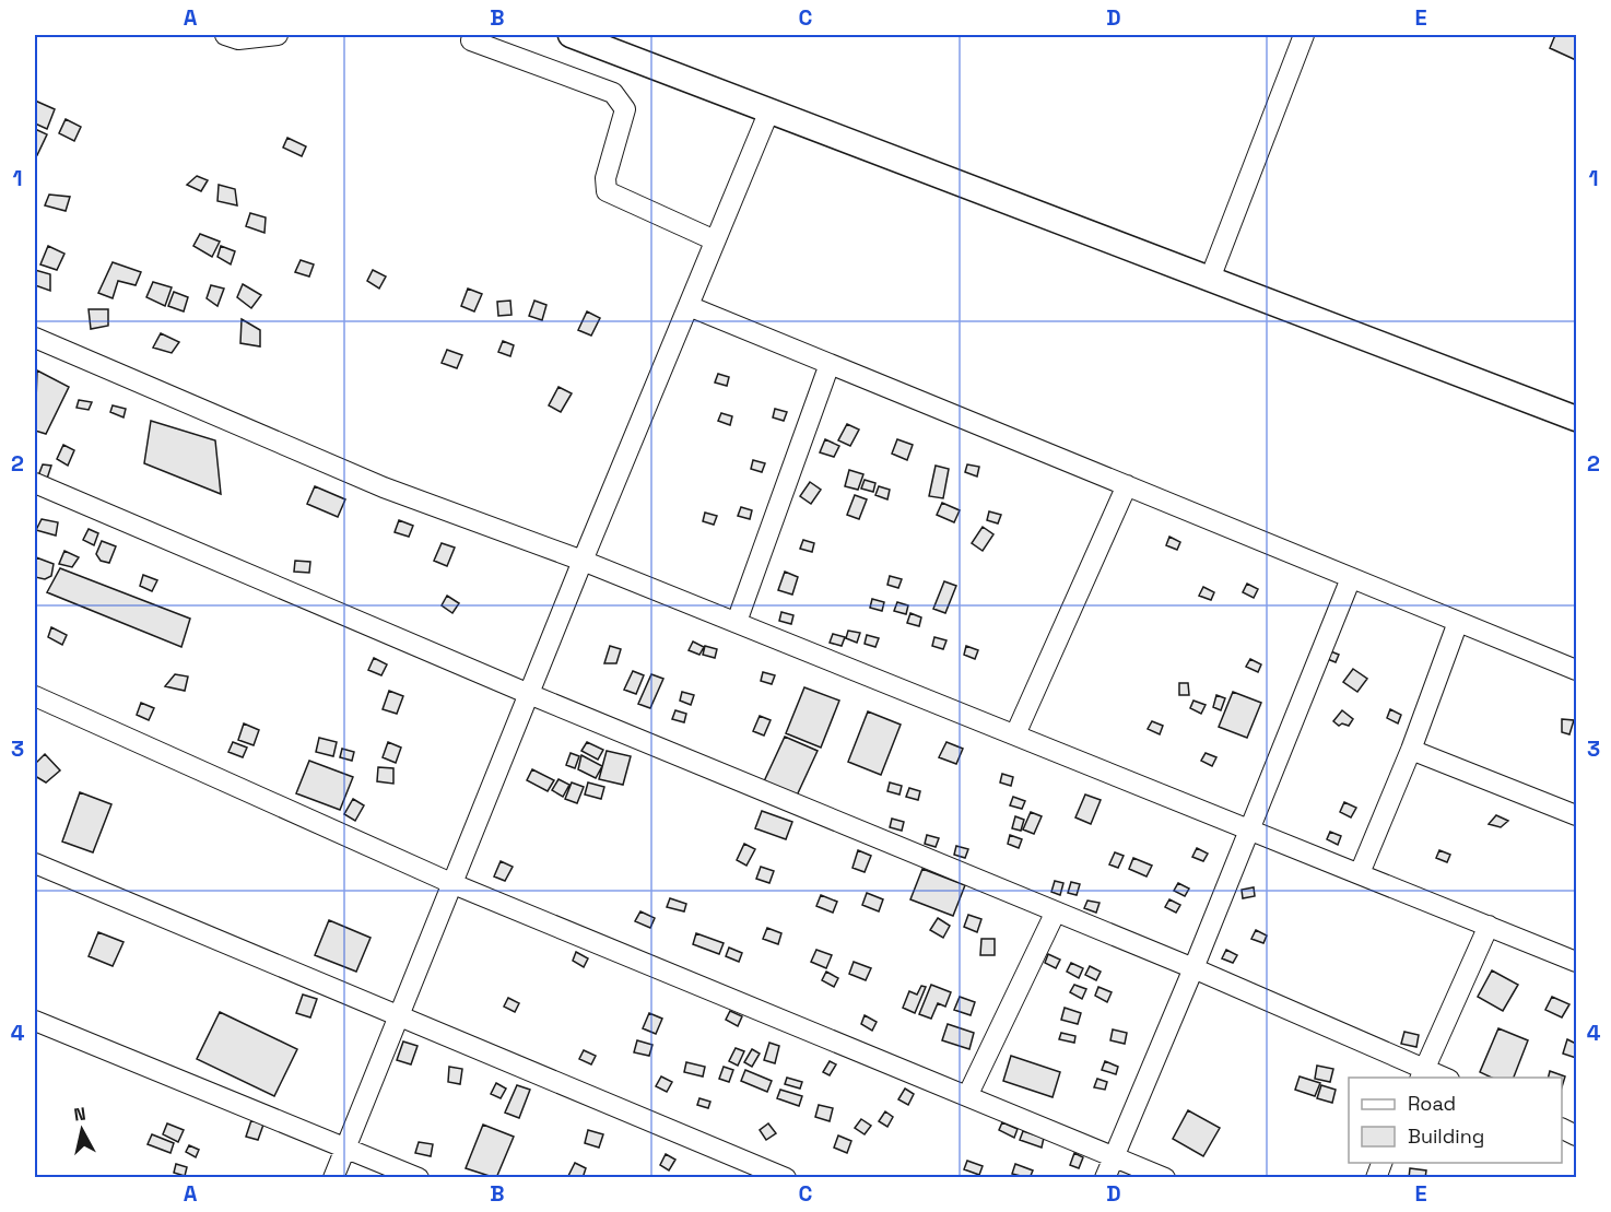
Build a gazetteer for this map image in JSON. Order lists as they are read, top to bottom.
{
  "legend": ["Road", "Building"],
  "north": "top",
  "grid": {
    "columns": [
      "A",
      "B",
      "C",
      "D",
      "E"
    ],
    "rows": [
      "1",
      "2",
      "3",
      "4"
    ]
  }
}
